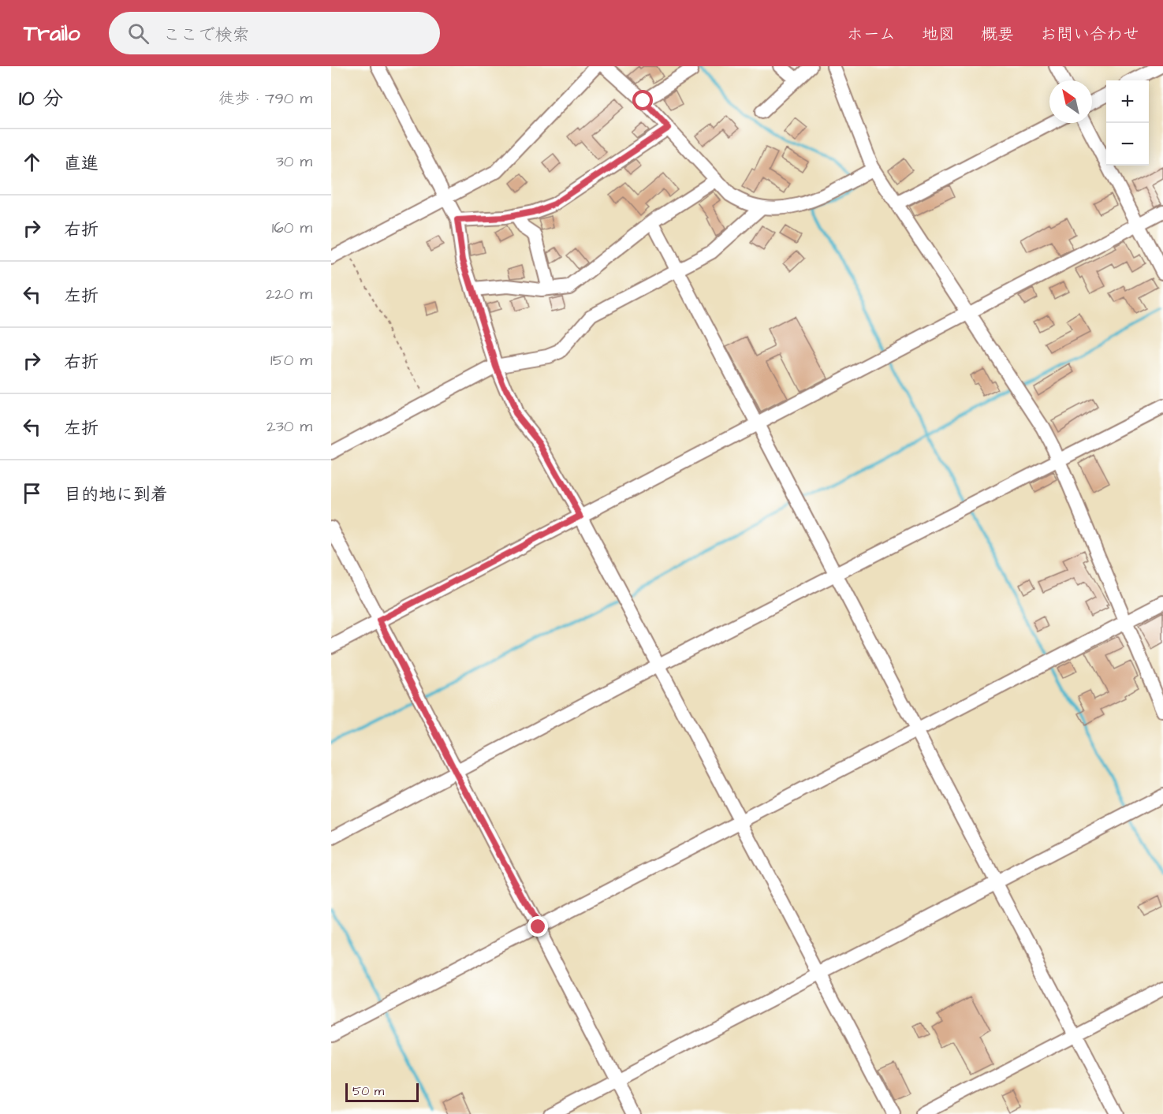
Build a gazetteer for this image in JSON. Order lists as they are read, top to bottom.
{
  "scale_bar": "50 m",
  "north": "top left",
  "page": {
    "header": "Trailo",
    "search": "ここで検索",
    "nav": [
      "ホーム",
      "地図",
      "概要",
      "お問い合わせ"
    ],
    "heading": ["10 分", "徒歩 · 790 m"],
    "map_buttons": ["+", "−"],
    "list": [
      ["直進", "30 m"],
      ["右折", "160 m"],
      ["左折", "220 m"],
      ["右折", "150 m"],
      ["左折", "230 m"],
      "目的地に到着"
    ],
    "scale": "50 m"
  }
}
